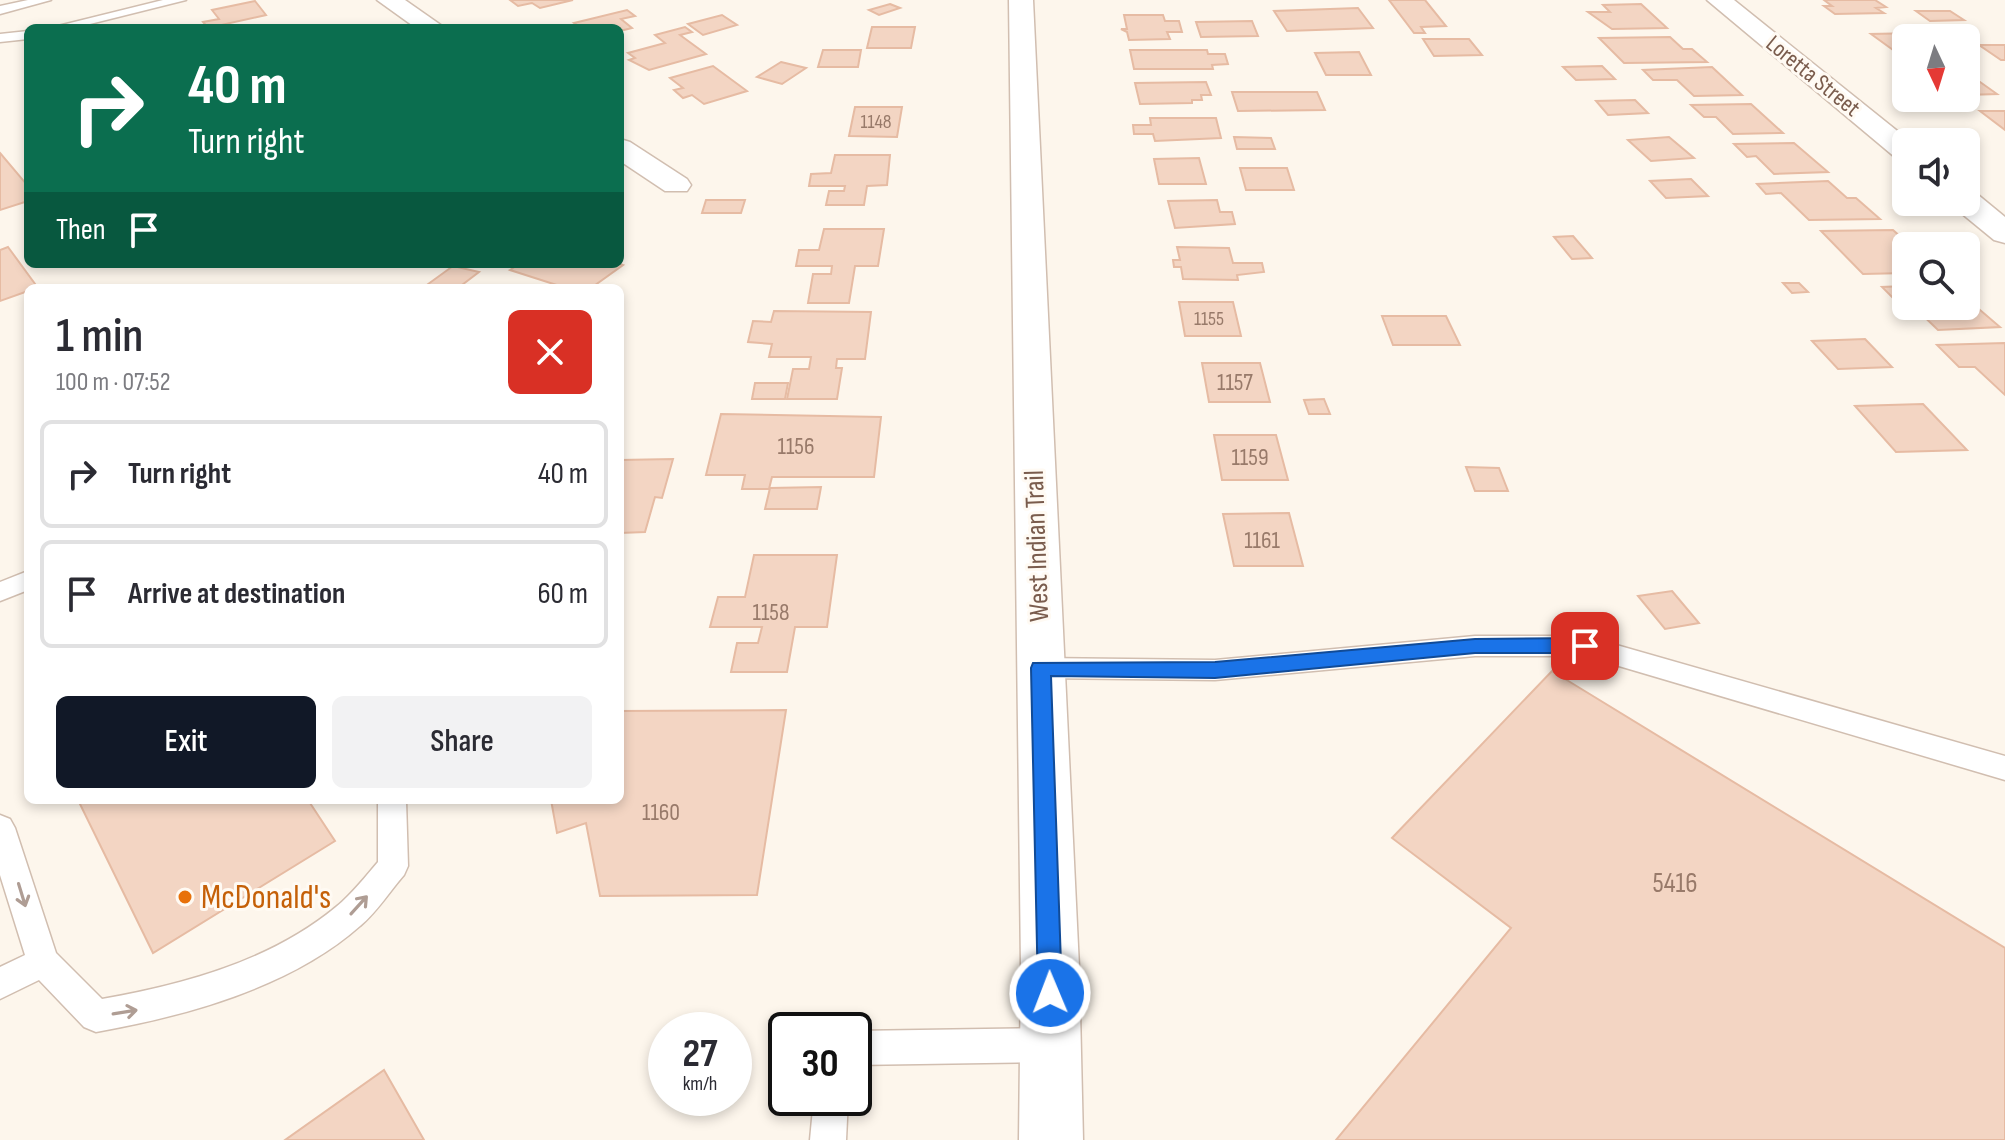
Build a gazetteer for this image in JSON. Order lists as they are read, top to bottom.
{
  "streets": {
    "street": ["Loretta Street", "West Indian Trail"]
  },
  "places": ["McDonald's"],
  "house_numbers": [
    "1148",
    "1155",
    "1157",
    "1156",
    "1159",
    "1161",
    "1158",
    "1160",
    "5416"
  ],
  "north": "bottom",
  "page": {
    "turn": ["40 m", "Turn right"],
    "then": "Then",
    "heading": ["1 min", "100 m · 07:52"],
    "list": [
      {
        "name": "Turn right",
        "value": "40 m"
      },
      {
        "name": "Arrive at destination",
        "value": "60 m"
      }
    ],
    "buttons": ["Exit", "Share"],
    "speed": "27 km/h",
    "limit": "30"
  }
}
